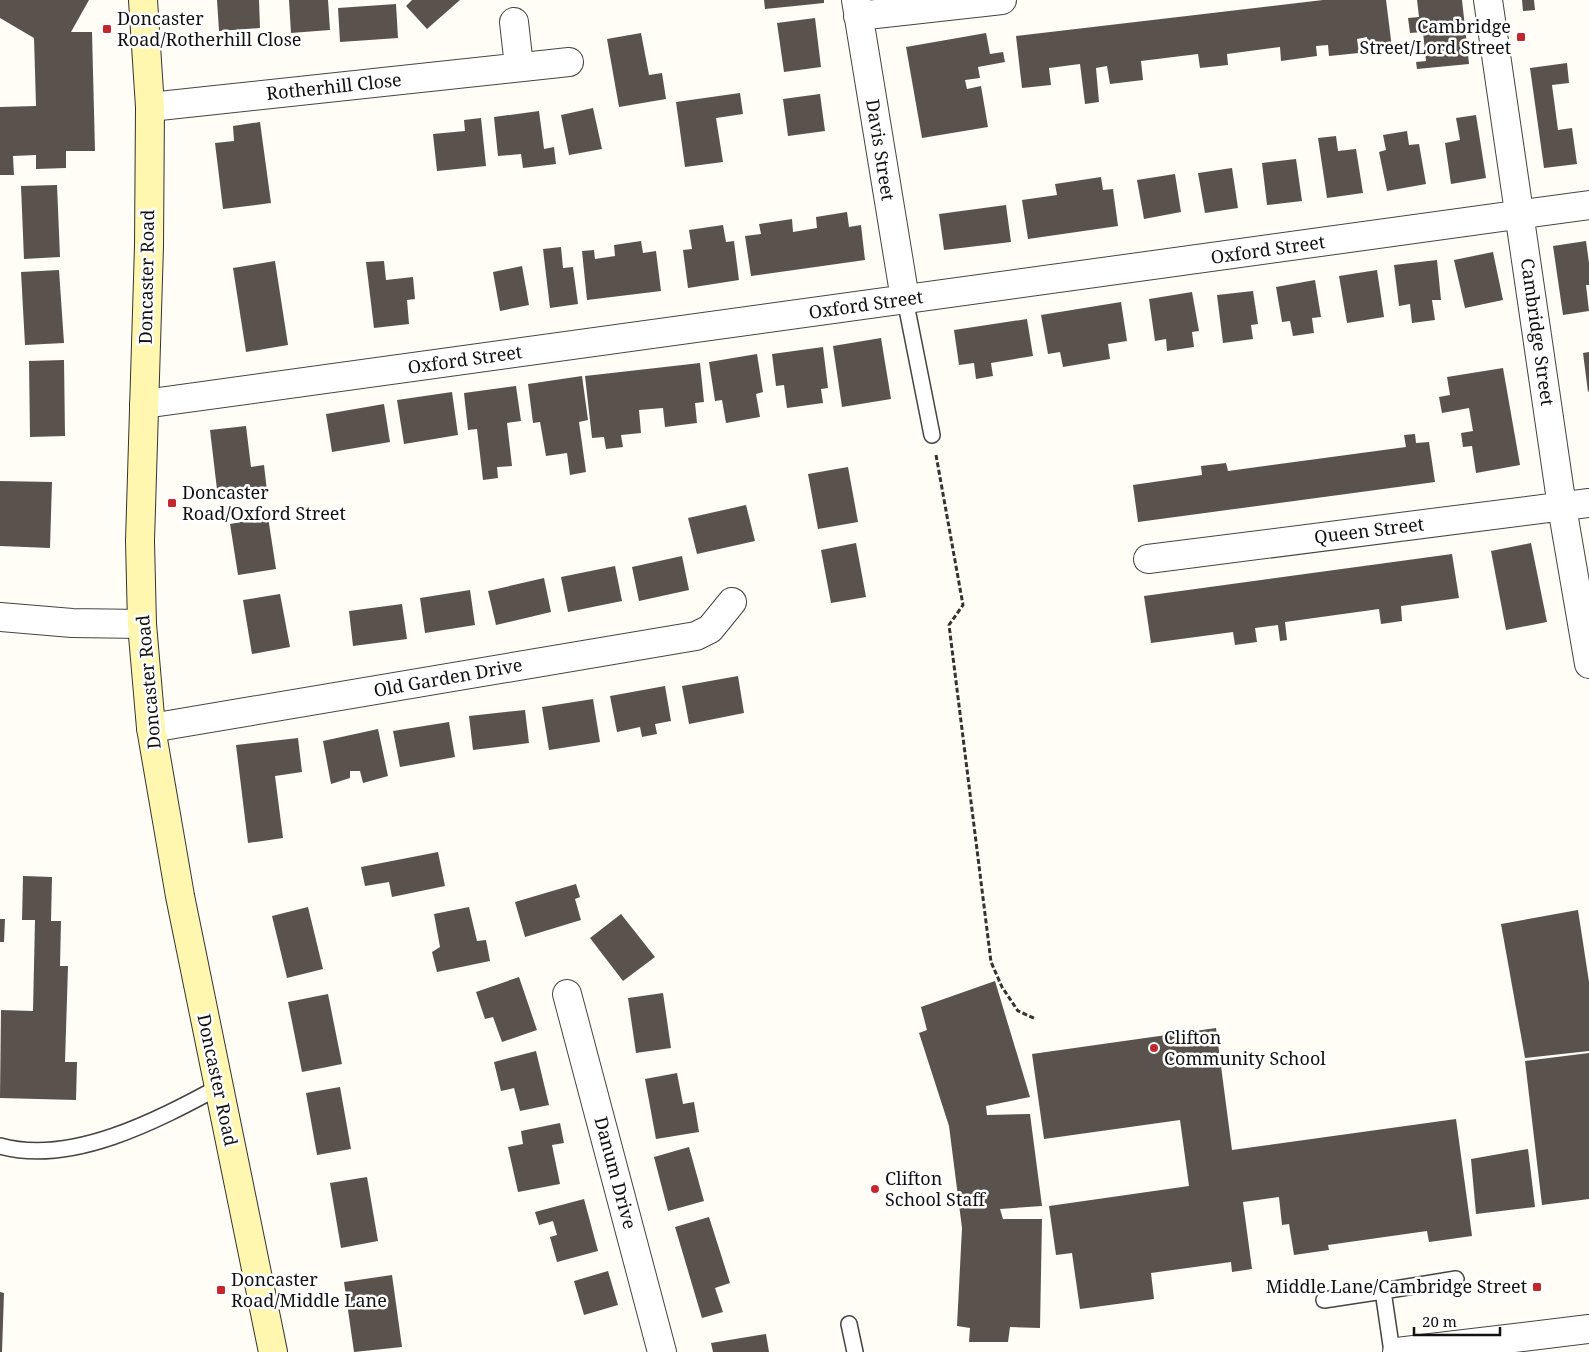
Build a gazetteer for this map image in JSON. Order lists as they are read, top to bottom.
{
  "streets": {
    "street": [
      "Rotherhill Close",
      "Davis Street",
      "Oxford Street",
      "Doncaster Road",
      "Cambridge Street",
      "Queen Street",
      "Old Garden Drive",
      "Danum Drive"
    ]
  },
  "crossings": [
    ["Rotherhill Close", "Doncaster Road"],
    ["Davis Street", "Oxford Street"],
    ["Oxford Street", "Doncaster Road"],
    ["Oxford Street", "Cambridge Street"],
    ["Doncaster Road", "Old Garden Drive"],
    ["Cambridge Street", "Queen Street"]
  ],
  "places": {
    "transit": [
      "Doncaster Road/Rotherhill Close",
      "Cambridge Street/Lord Street",
      "Doncaster Road/Oxford Street",
      "Middle Lane/Cambridge Street",
      "Doncaster Road/Middle Lane"
    ],
    "other": ["Clifton Community School", "Clifton School Staff"]
  },
  "scale_bar": "20 m"
}
